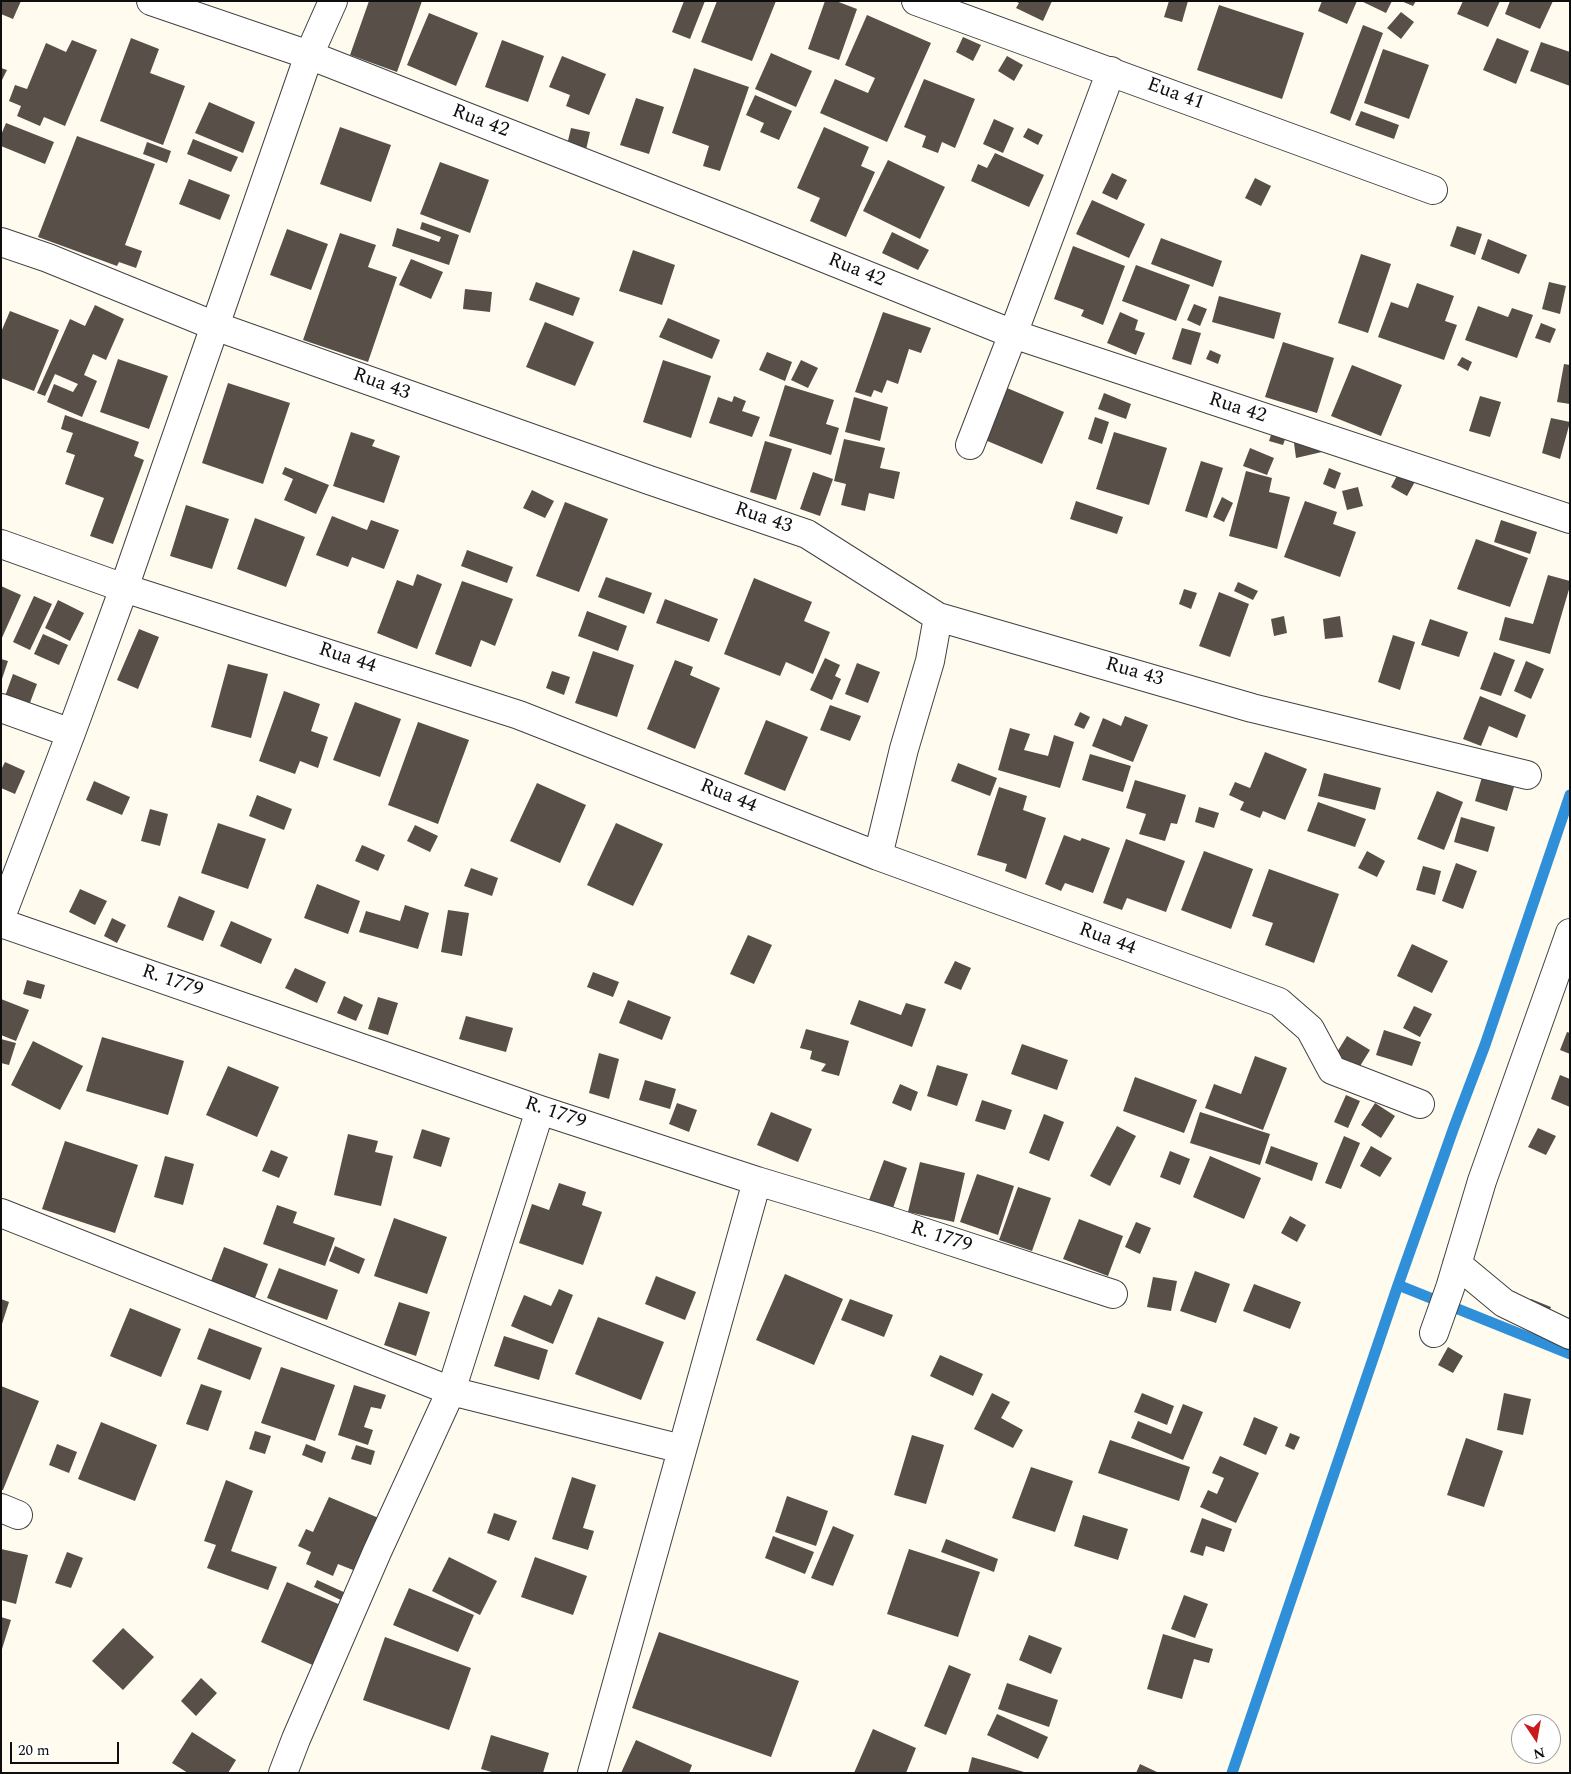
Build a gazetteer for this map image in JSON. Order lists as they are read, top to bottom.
{
  "streets": {
    "street": [
      "Eua 41",
      "Rua 42",
      "Rua 43",
      "Rua 44",
      "R. 1779"
    ]
  },
  "scale_bar": "20 m",
  "north": "bottom"
}
